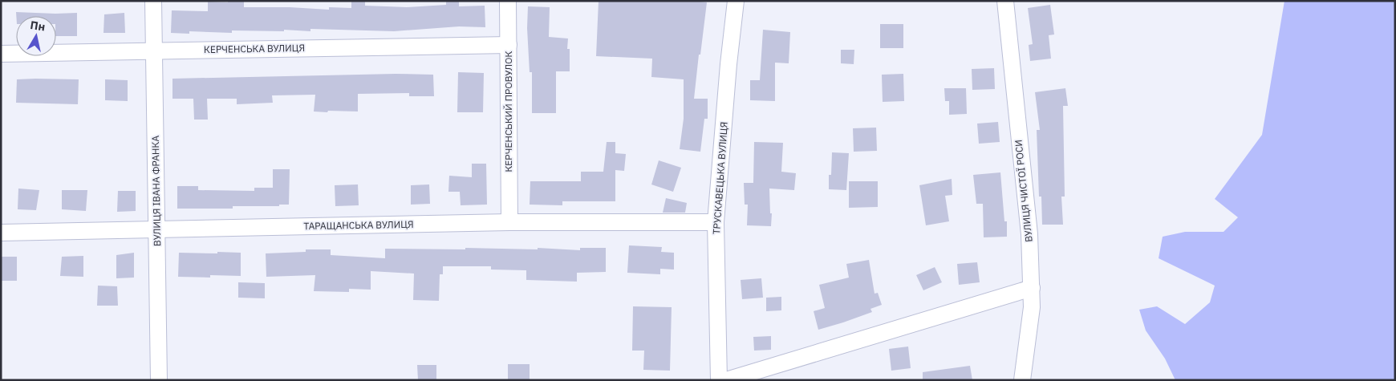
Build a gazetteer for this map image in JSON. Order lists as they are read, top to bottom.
{
  "streets": {
    "street": [
      "КЕРЧЕНСЬКА ВУЛИЦЯ",
      "КЕРЧЕНСЬКИЙ ПРОВУЛОК",
      "ТРУСКАВЕЦЬКА ВУЛИЦЯ",
      "ВУЛИЦЯ ІВАНА ФРАНКА",
      "ВУЛИЦЯ ЧИСТОЇ РОСИ",
      "ТАРАЩАНСЬКА ВУЛИЦЯ"
    ]
  },
  "crossings": [
    ["КЕРЧЕНСЬКА ВУЛИЦЯ", "КЕРЧЕНСЬКИЙ ПРОВУЛОК"],
    ["КЕРЧЕНСЬКА ВУЛИЦЯ", "ВУЛИЦЯ ІВАНА ФРАНКА"],
    ["КЕРЧЕНСЬКИЙ ПРОВУЛОК", "ТАРАЩАНСЬКА ВУЛИЦЯ"],
    ["ТРУСКАВЕЦЬКА ВУЛИЦЯ", "ТАРАЩАНСЬКА ВУЛИЦЯ"],
    ["ВУЛИЦЯ ІВАНА ФРАНКА", "ТАРАЩАНСЬКА ВУЛИЦЯ"]
  ],
  "north": "top"
}
